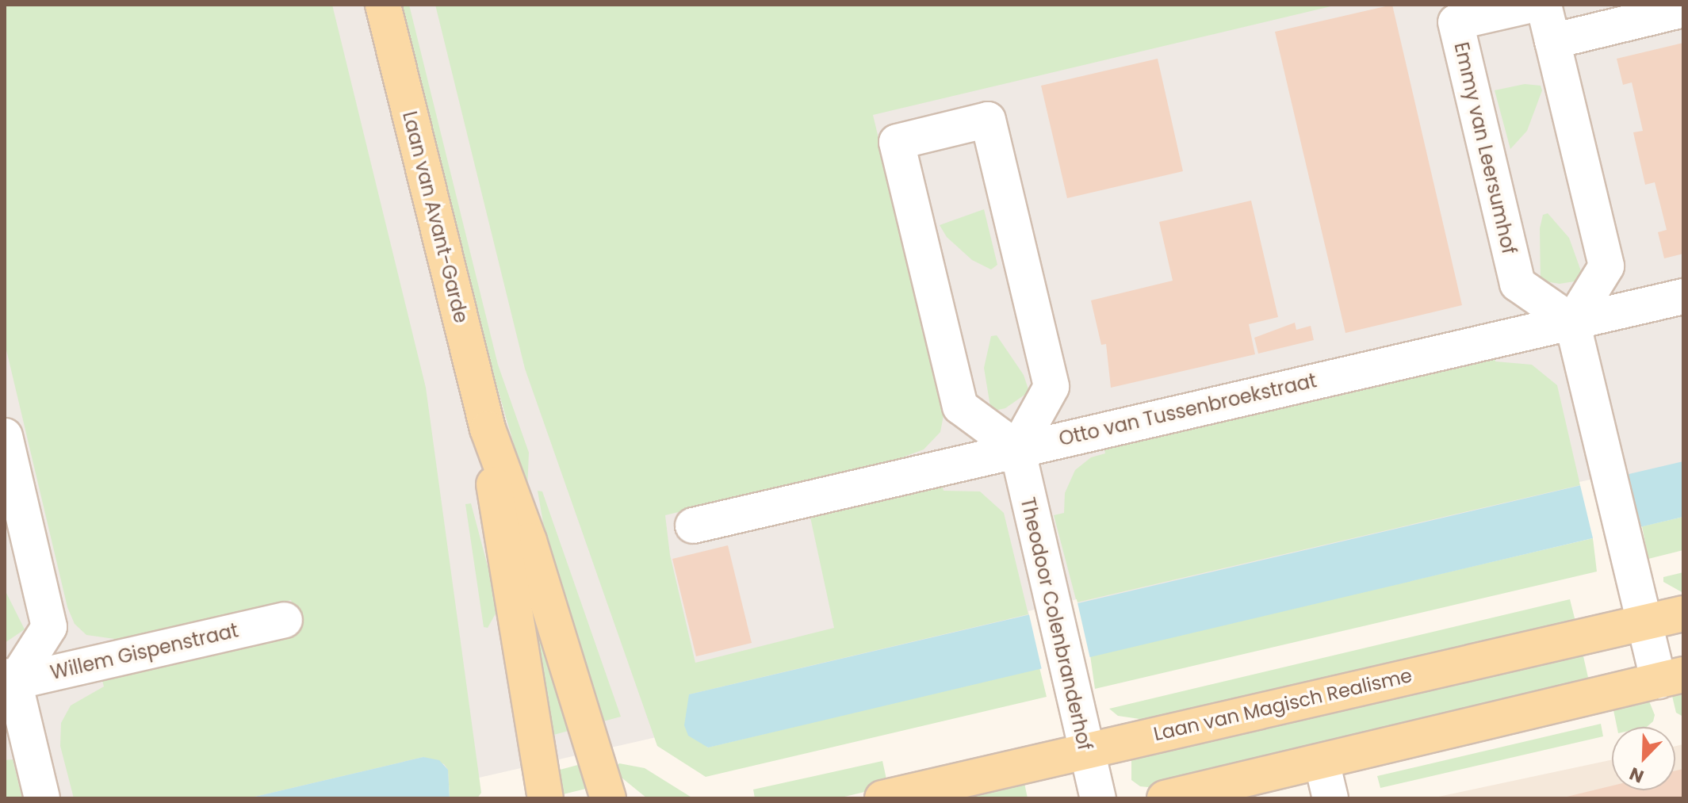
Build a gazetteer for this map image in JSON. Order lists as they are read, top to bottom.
{
  "streets": {
    "main road": ["Laan van Avant-Garde", "Laan van Magisch Realisme"],
    "street": [
      "Emmy van Leersumhof",
      "Otto van Tussenbroekstraat",
      "Theodoor Colenbranderhof",
      "Willem Gispenstraat"
    ]
  },
  "crossings": [
    ["Emmy van Leersumhof", "Otto van Tussenbroekstraat"],
    ["Otto van Tussenbroekstraat", "Theodoor Colenbranderhof"],
    ["Theodoor Colenbranderhof", "Laan van Magisch Realisme"]
  ],
  "north": "bottom left"
}
